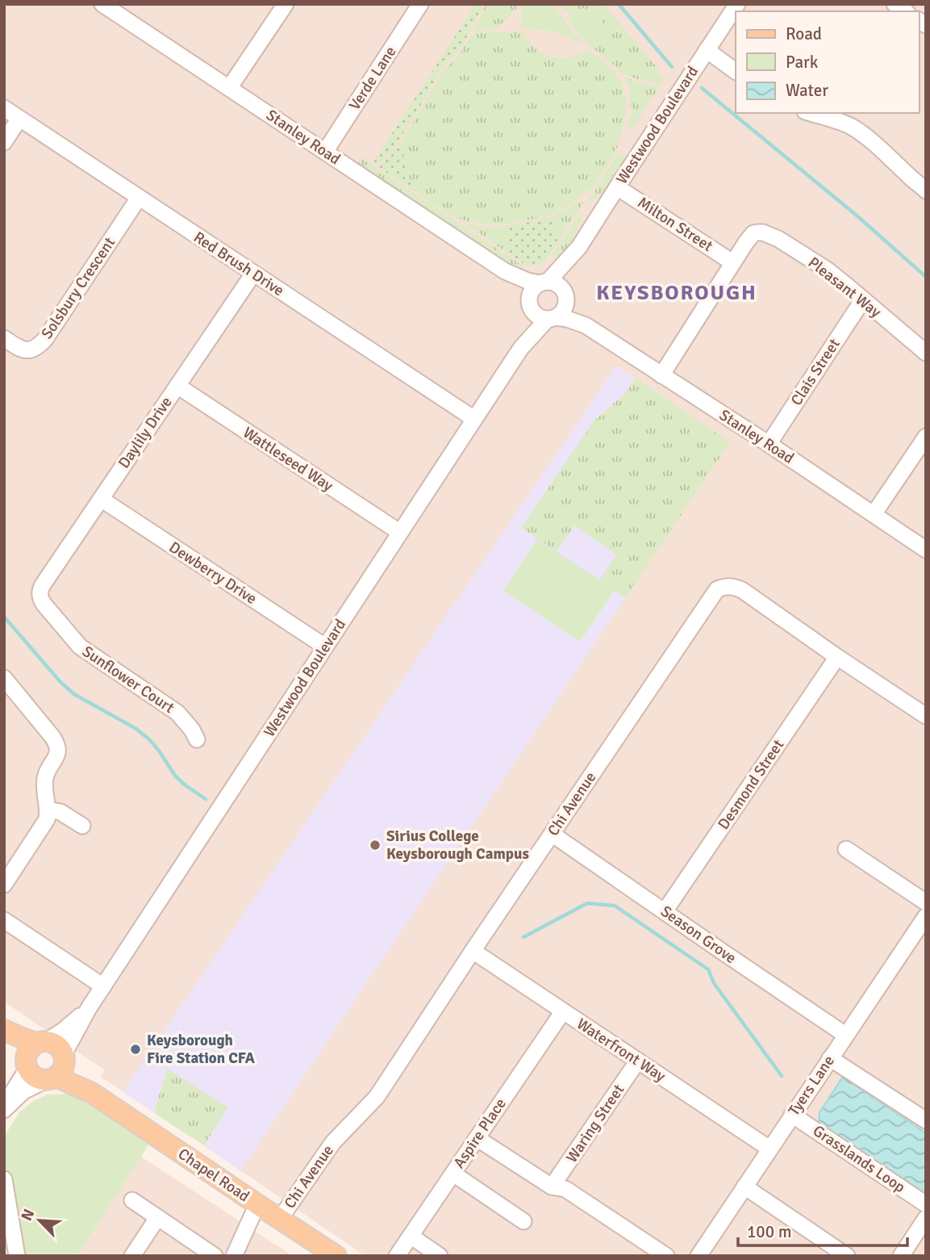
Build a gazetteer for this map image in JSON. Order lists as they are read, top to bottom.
{
  "streets": {
    "main road": ["Chapel Road"],
    "street": [
      "Verde Lane",
      "Westwood Boulevard",
      "Stanley Road",
      "Milton Street",
      "Red Brush Drive",
      "Pleasant Way",
      "Solsbury Crescent",
      "Clais Street",
      "Daylily Drive",
      "Wattleseed Way",
      "Dewberry Drive",
      "Sunflower Court",
      "Desmond Street",
      "Chi Avenue",
      "Season Grove",
      "Waterfront Way",
      "Tyers Lane",
      "Waring Street",
      "Aspire Place",
      "Grasslands Loop"
    ]
  },
  "crossings": [
    ["Verde Lane", "Stanley Road"],
    ["Westwood Boulevard", "Stanley Road"],
    ["Westwood Boulevard", "Milton Street"],
    ["Westwood Boulevard", "Red Brush Drive"],
    ["Westwood Boulevard", "Wattleseed Way"],
    ["Westwood Boulevard", "Dewberry Drive"],
    ["Westwood Boulevard", "Chapel Road"],
    ["Stanley Road", "Clais Street"],
    ["Milton Street", "Pleasant Way"],
    ["Red Brush Drive", "Solsbury Crescent"],
    ["Red Brush Drive", "Daylily Drive"],
    ["Pleasant Way", "Clais Street"],
    ["Daylily Drive", "Wattleseed Way"],
    ["Daylily Drive", "Dewberry Drive"],
    ["Daylily Drive", "Sunflower Court"],
    ["Desmond Street", "Chi Avenue"],
    ["Desmond Street", "Season Grove"],
    ["Chi Avenue", "Season Grove"],
    ["Chi Avenue", "Waterfront Way"],
    ["Chi Avenue", "Chapel Road"],
    ["Season Grove", "Tyers Lane"],
    ["Waterfront Way", "Tyers Lane"],
    ["Waterfront Way", "Waring Street"],
    ["Waterfront Way", "Aspire Place"],
    ["Tyers Lane", "Grasslands Loop"]
  ],
  "districts": ["KEYSBOROUGH"],
  "places": ["Sirius College Keysborough Campus", "Keysborough Fire Station CFA"],
  "legend": ["Road", "Park", "Water"],
  "scale_bar": "100 m",
  "north": "top left"
}
